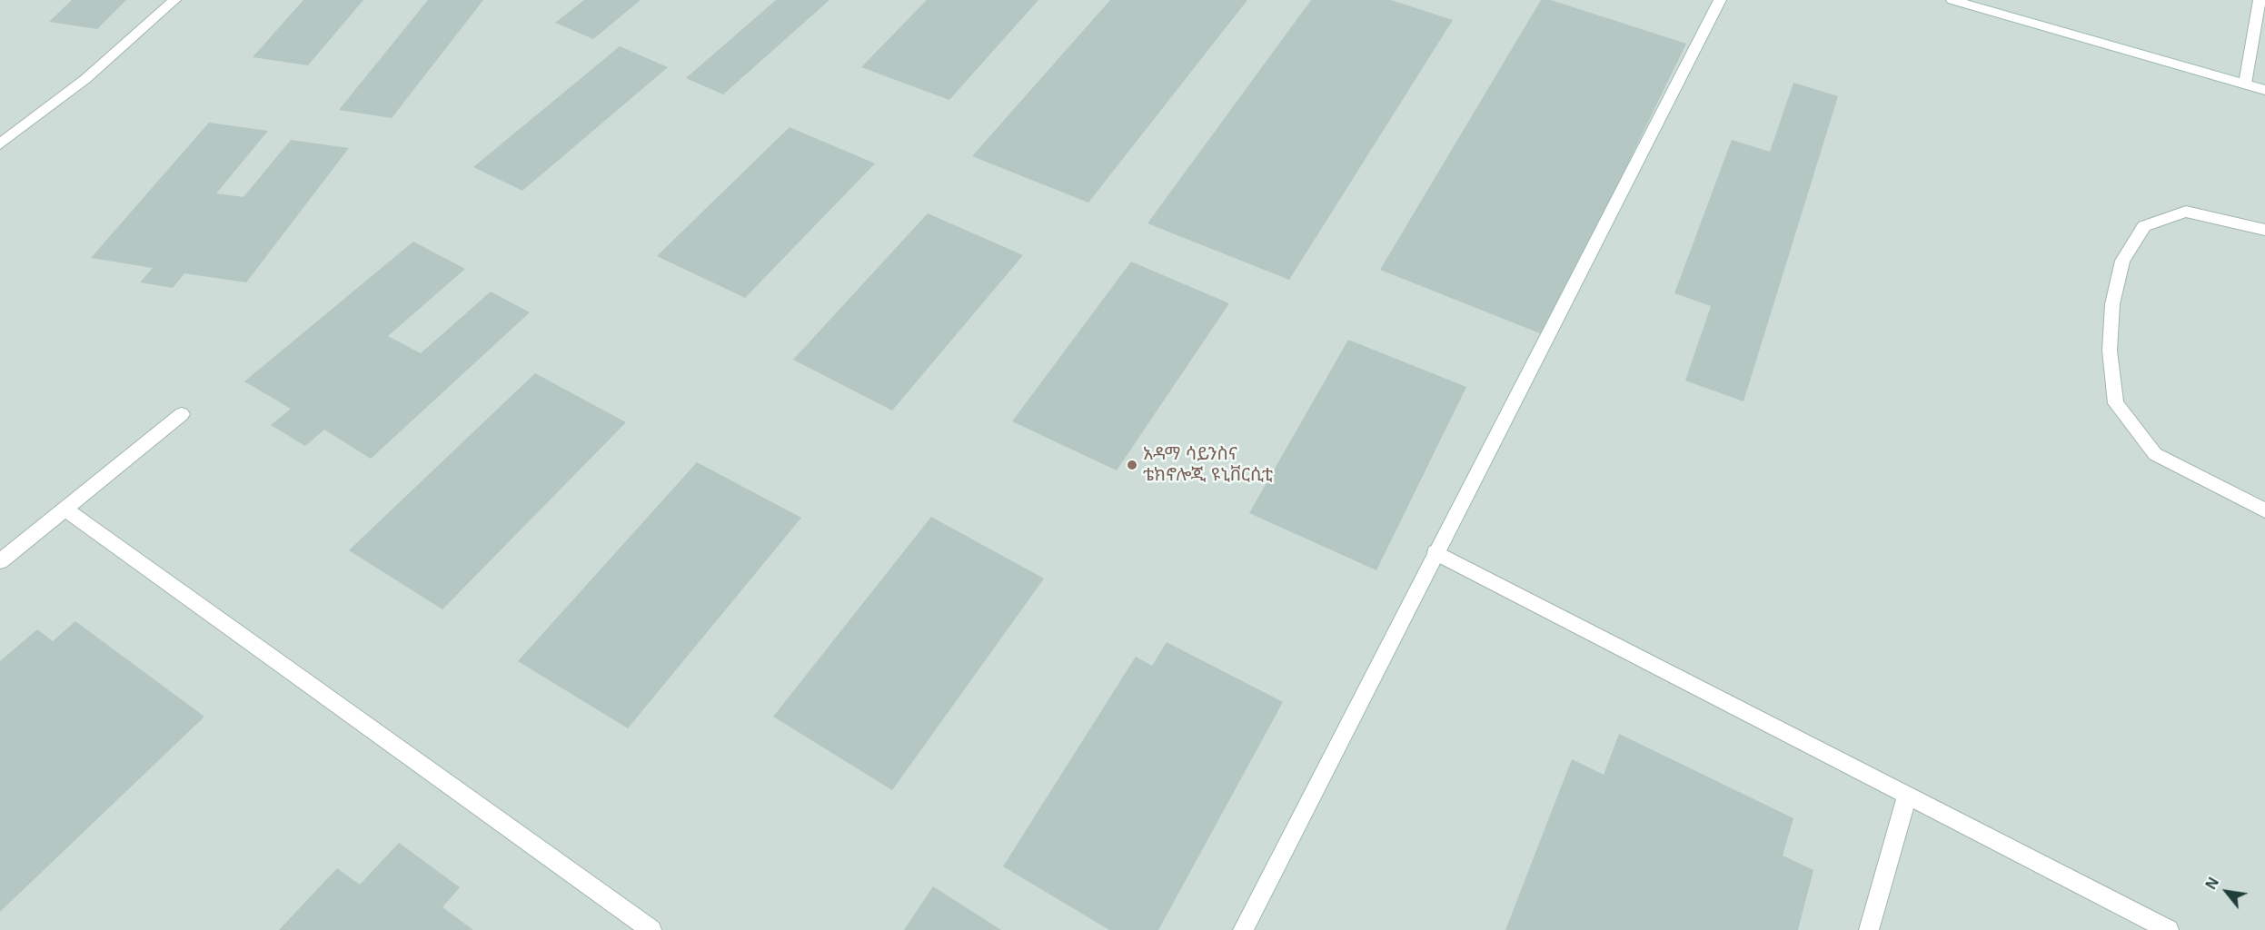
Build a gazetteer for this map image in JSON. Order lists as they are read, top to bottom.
{
  "places": ["አዳማ ሳይንስና ቴክኖሎጂ ዩኒቨርሲቲ"],
  "north": "top left"
}
